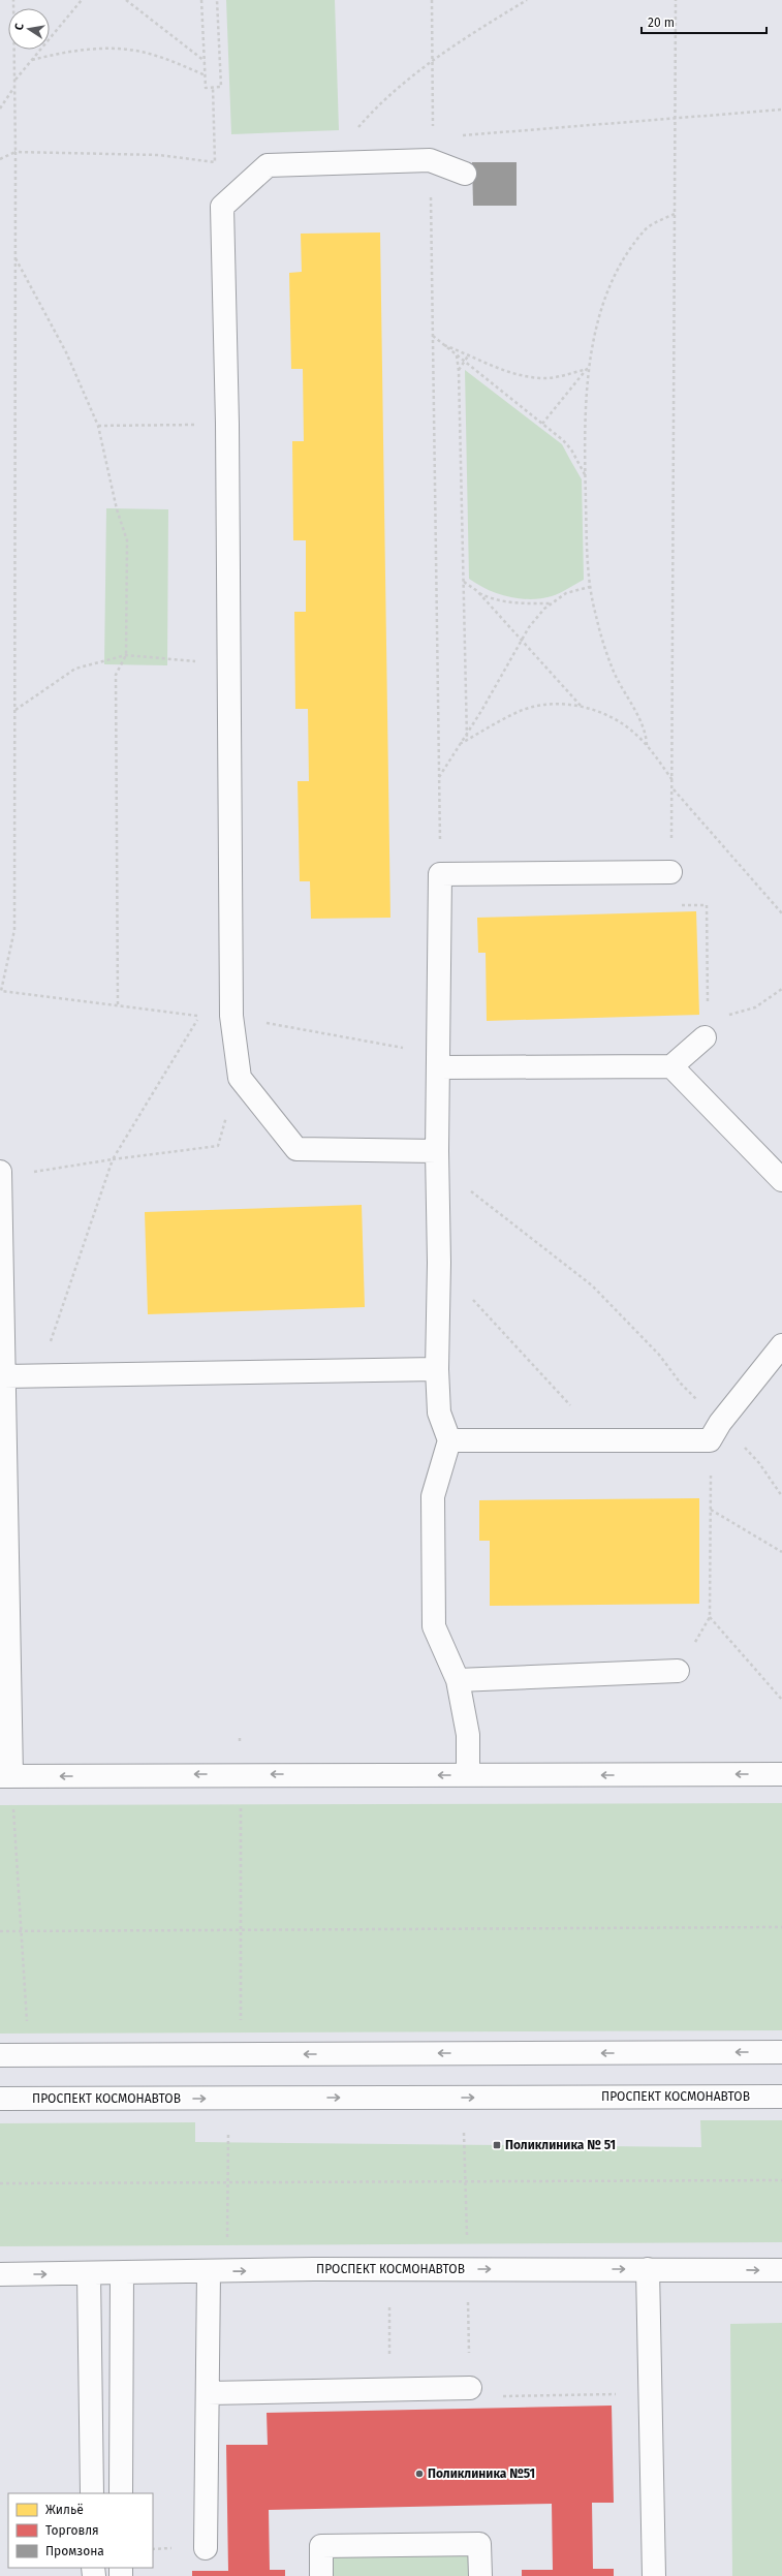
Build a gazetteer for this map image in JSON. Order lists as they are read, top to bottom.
{
  "streets": {
    "street": ["ПРОСПЕКТ КОСМОНАВТОВ"]
  },
  "places": {
    "transit": ["Поликлиника № 51"],
    "other": ["Поликлиника №51"]
  },
  "legend": ["Жильё", "Торговля", "Промзона"],
  "scale_bar": "20 m",
  "north": "left"
}
